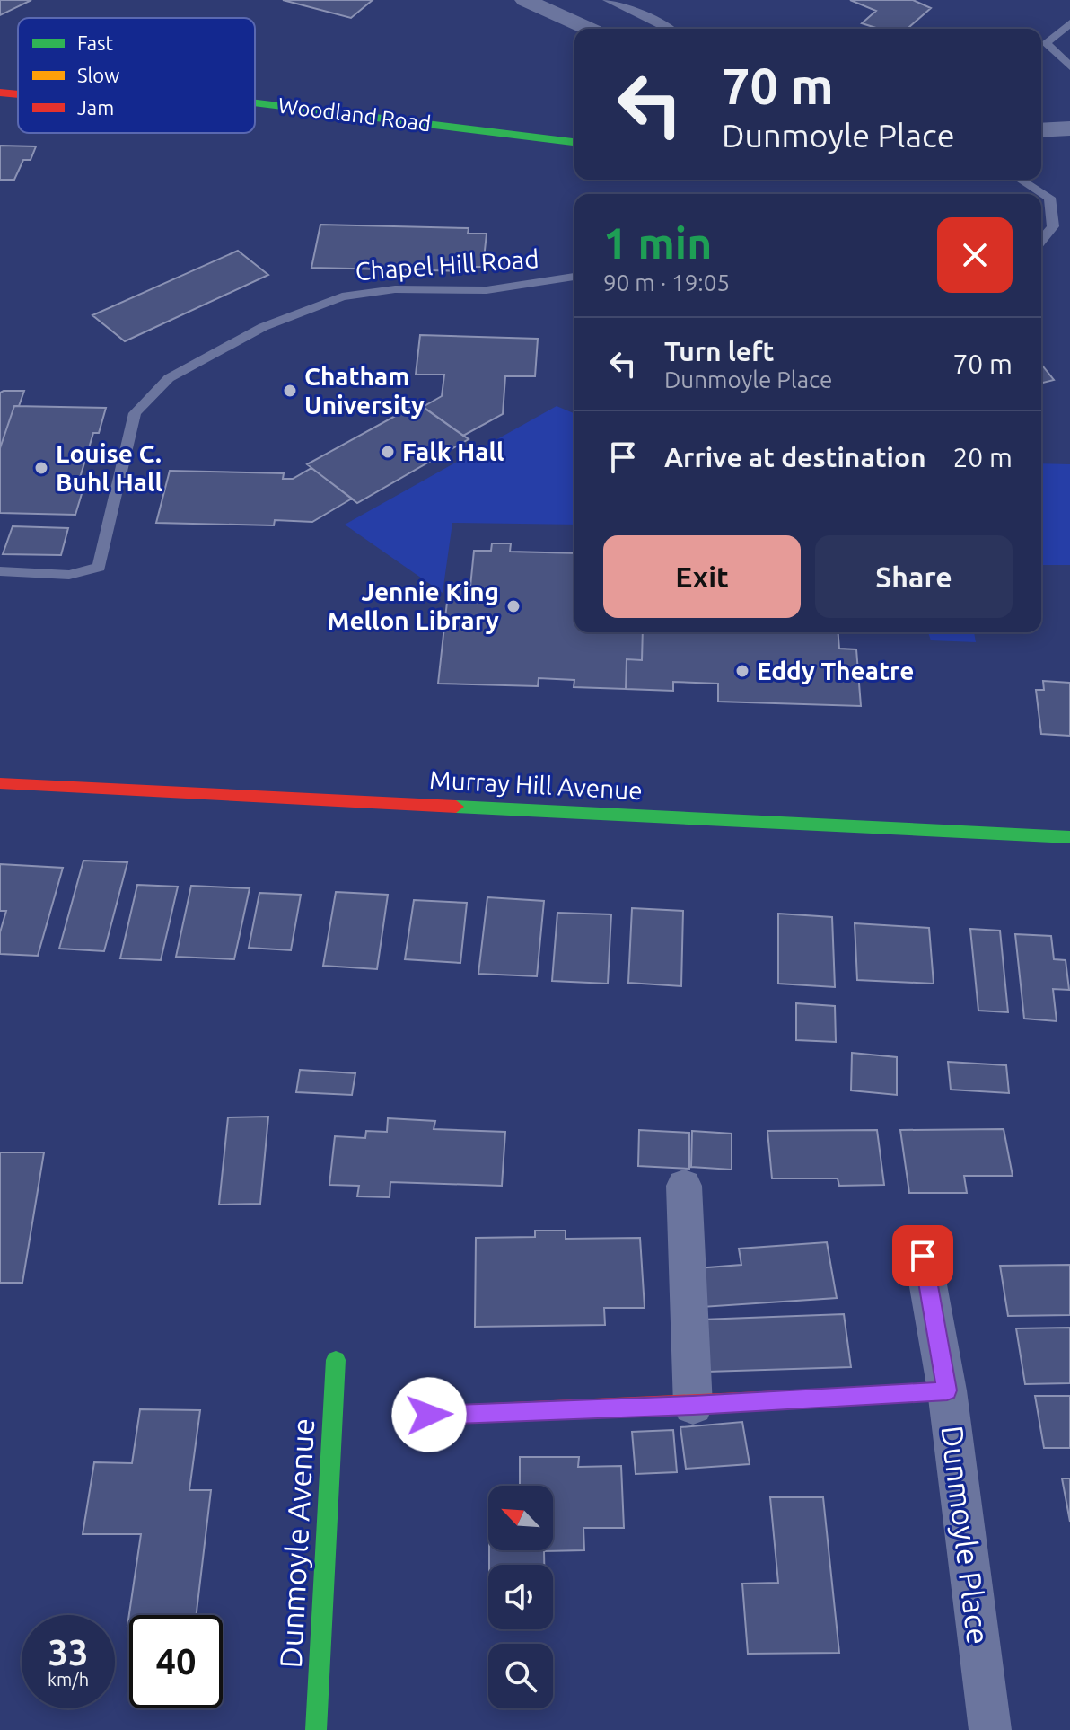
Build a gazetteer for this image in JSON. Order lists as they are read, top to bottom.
{
  "streets": {
    "street": [
      "Woodland Road",
      "Murray Hill Avenue",
      "Dunmoyle Place",
      "Dunmoyle Avenue"
    ],
    "lane": ["Chapel Hill Road"]
  },
  "places": [
    "Chatham University",
    "Falk Hall",
    "Louise C. Buhl Hall",
    "Jennie King Mellon Library",
    "Eddy Theatre"
  ],
  "legend": ["Fast", "Slow", "Jam"],
  "north": "top left",
  "page": {
    "turn": ["70 m", "Dunmoyle Place"],
    "heading": ["1 min", "90 m · 19:05"],
    "list": [
      {
        "name": "Turn left",
        "note": "Dunmoyle Place",
        "value": "70 m"
      },
      {
        "name": "Arrive at destination",
        "value": "20 m"
      }
    ],
    "buttons": ["Exit", "Share"],
    "speed": "33 km/h",
    "limit": "40"
  }
}
